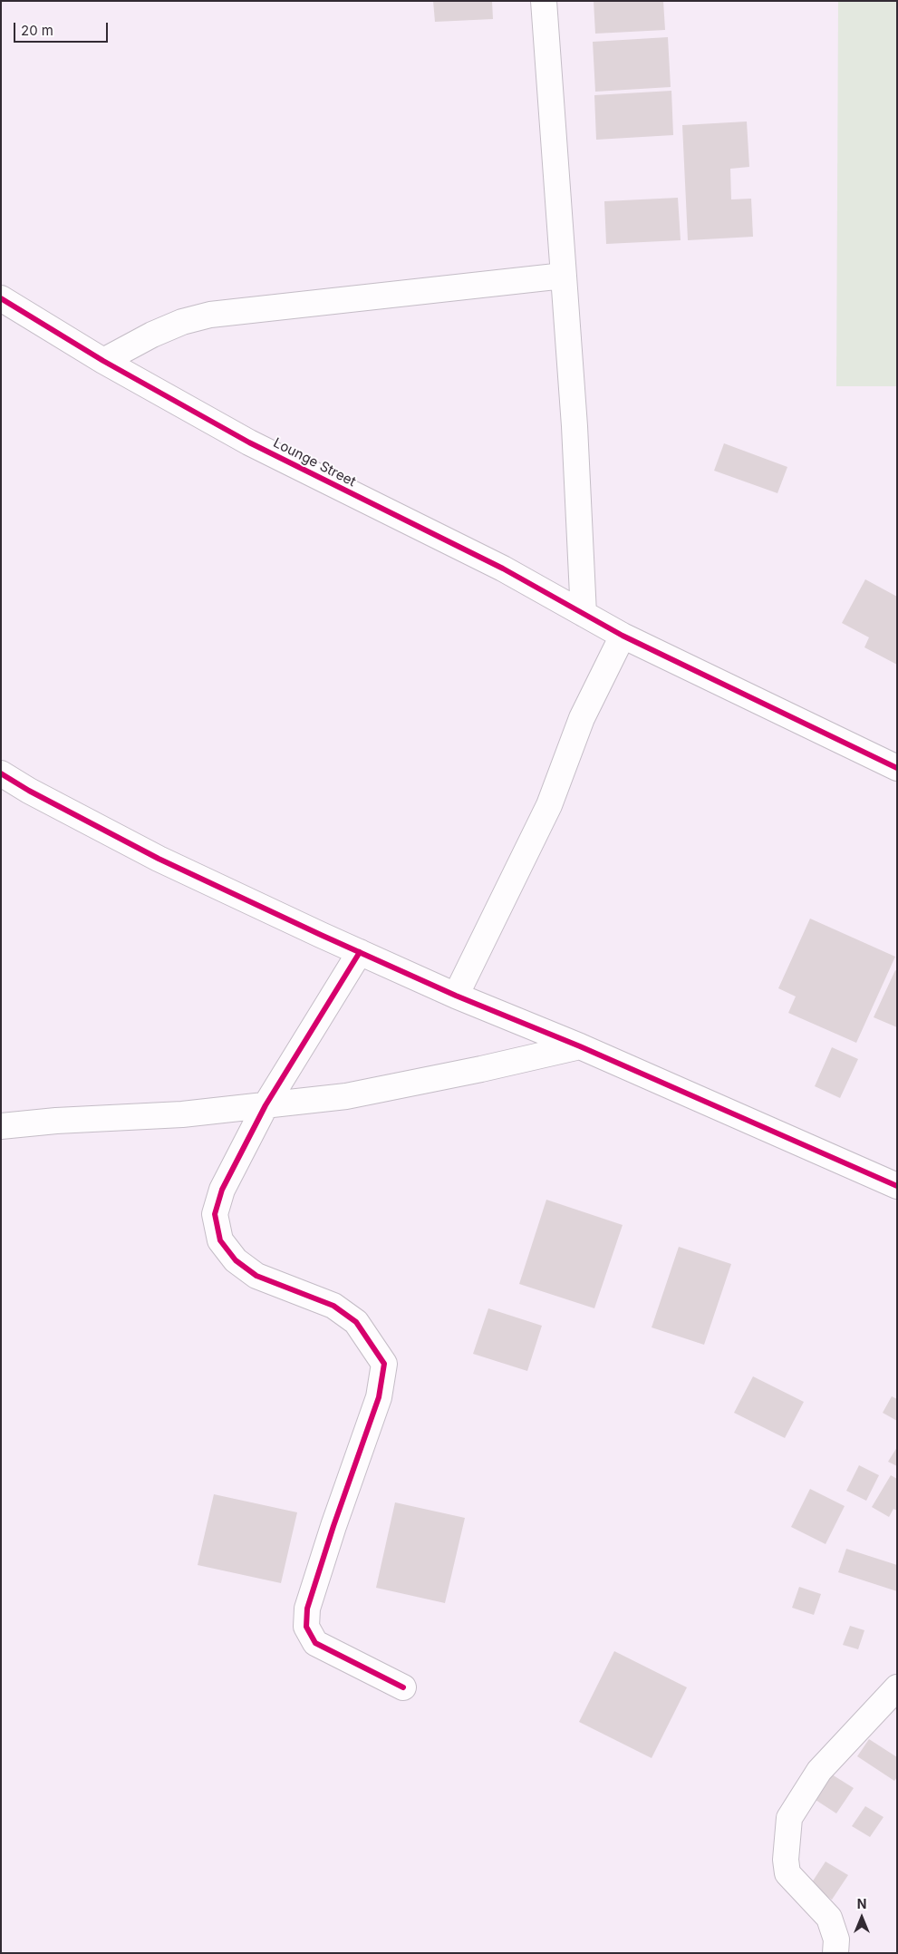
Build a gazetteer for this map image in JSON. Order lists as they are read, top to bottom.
{
  "streets": {
    "street": ["Lounge Street"]
  },
  "scale_bar": "20 m",
  "north": "top"
}
